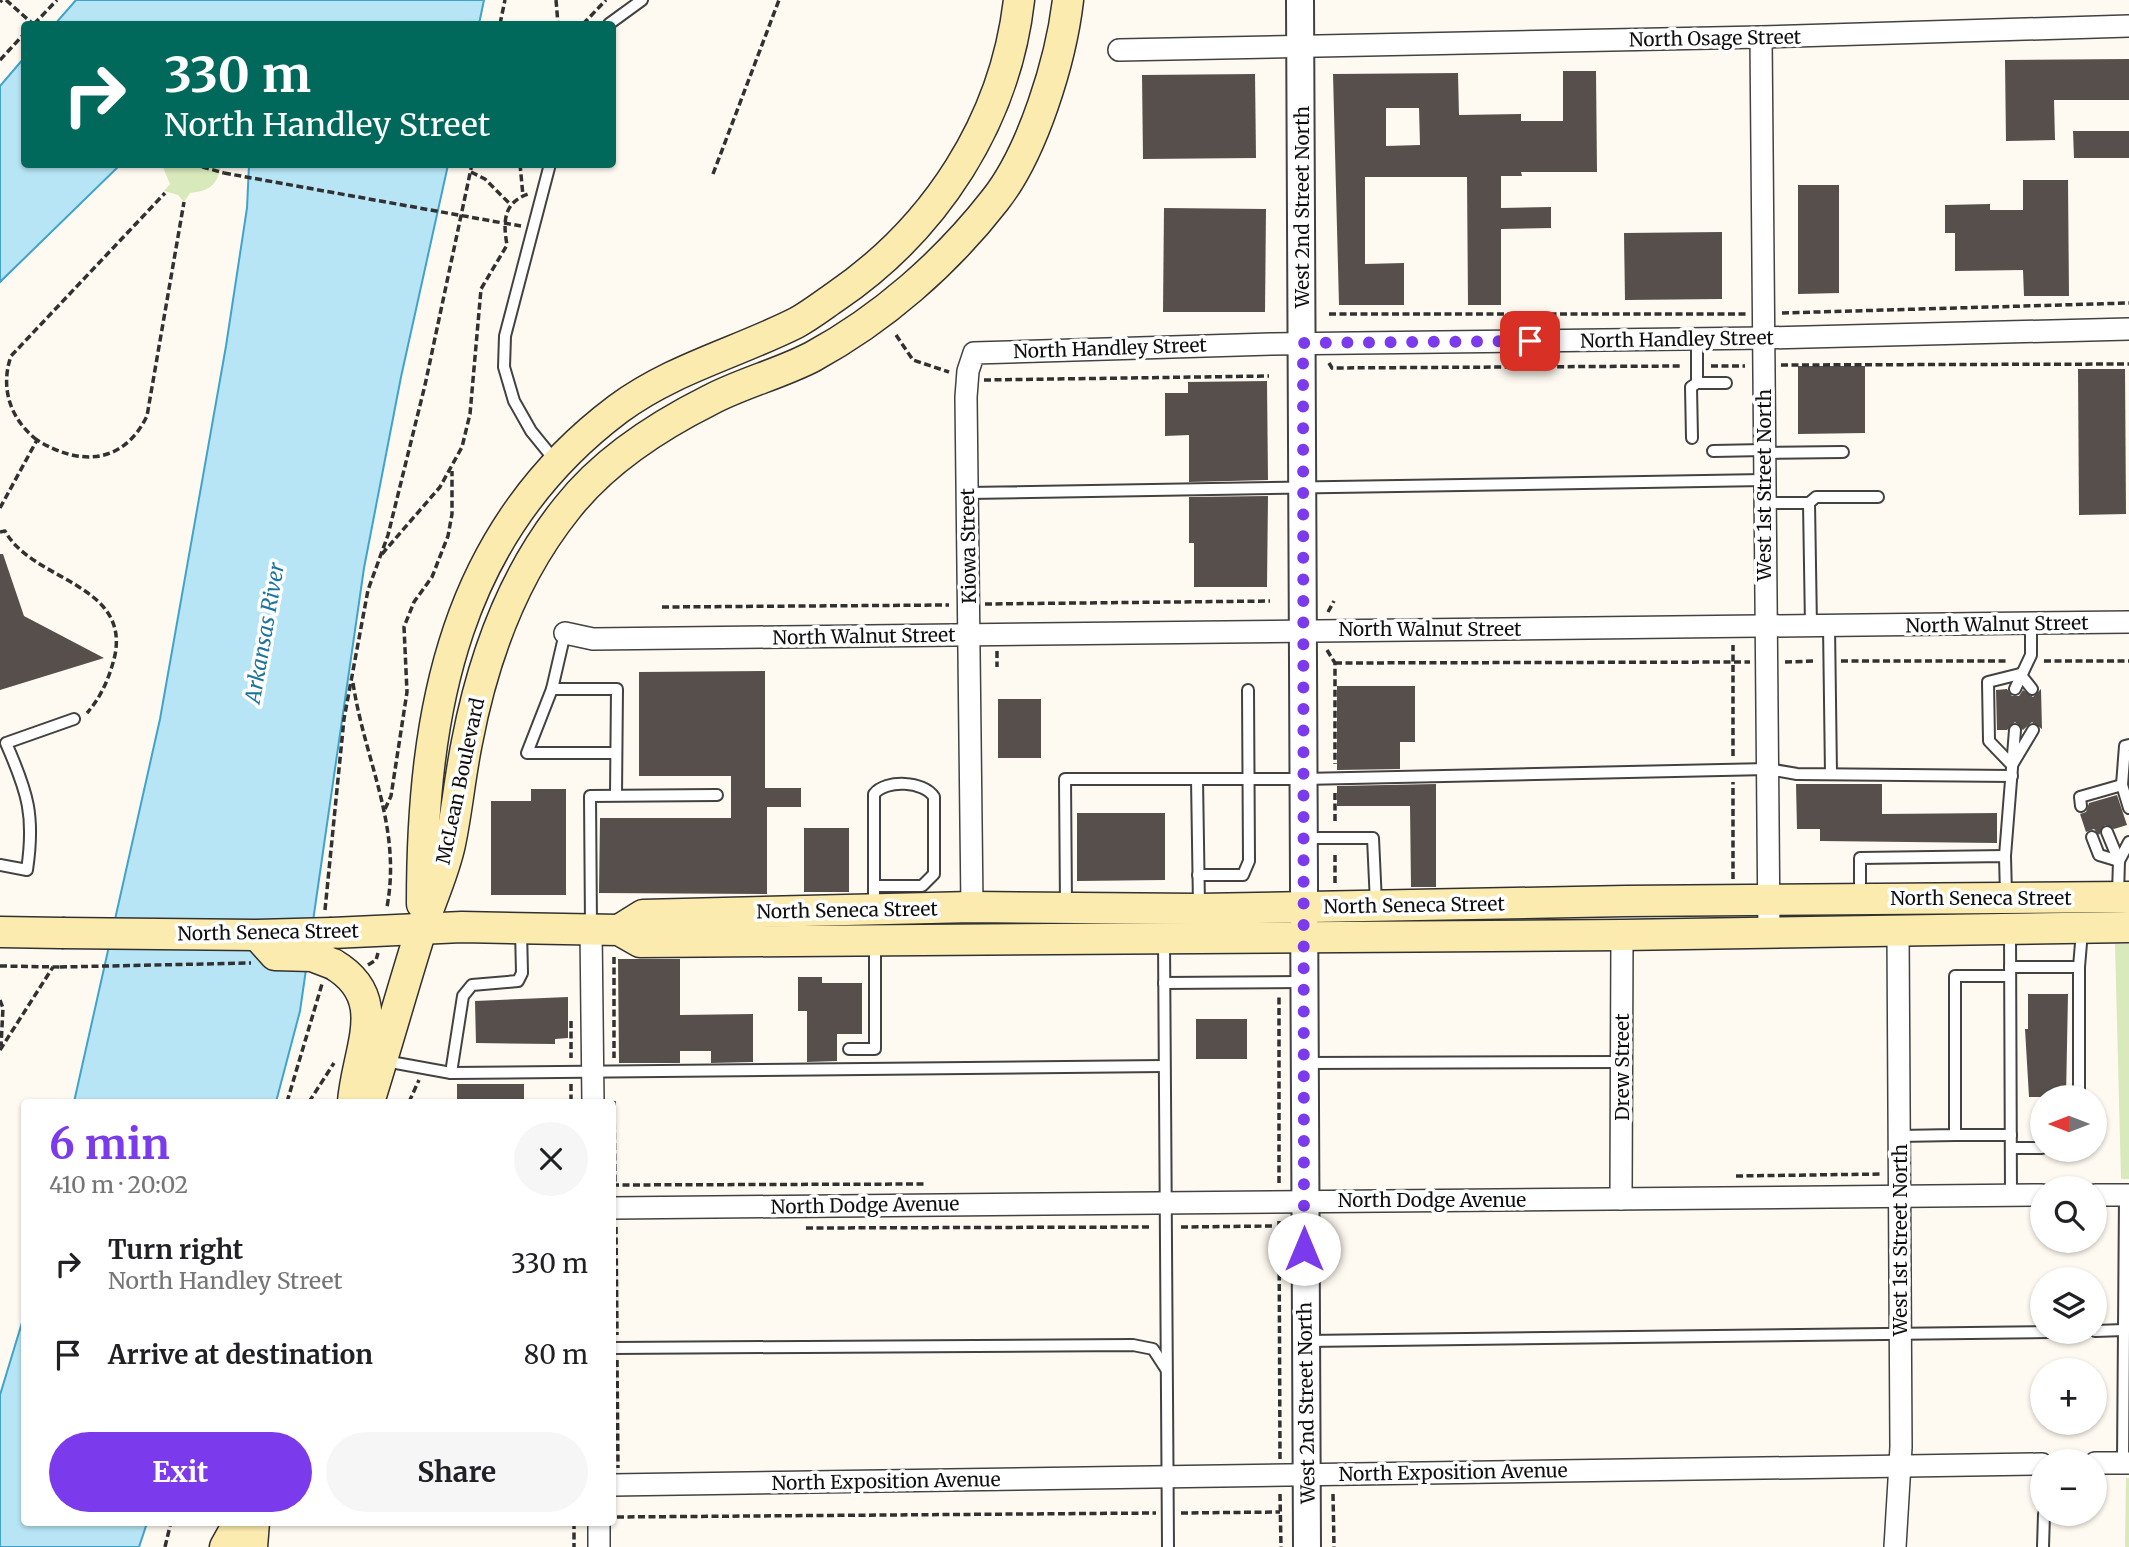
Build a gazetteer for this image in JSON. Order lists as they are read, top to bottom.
{
  "streets": {
    "main road": ["McLean Boulevard", "North Seneca Street"],
    "street": [
      "North Osage Street",
      "West 2nd Street North",
      "North Handley Street",
      "West 1st Street North",
      "Kiowa Street",
      "North Walnut Street",
      "Drew Street",
      "North Dodge Avenue",
      "North Exposition Avenue"
    ]
  },
  "crossings": [
    ["North Osage Street", "West 2nd Street North"],
    ["North Osage Street", "West 1st Street North"],
    ["West 2nd Street North", "North Handley Street"],
    ["West 2nd Street North", "North Walnut Street"],
    ["West 2nd Street North", "North Seneca Street"],
    ["West 2nd Street North", "North Dodge Avenue"],
    ["West 2nd Street North", "North Exposition Avenue"],
    ["North Handley Street", "West 1st Street North"],
    ["North Handley Street", "Kiowa Street"],
    ["West 1st Street North", "North Walnut Street"],
    ["West 1st Street North", "North Seneca Street"],
    ["West 1st Street North", "North Dodge Avenue"],
    ["West 1st Street North", "North Exposition Avenue"],
    ["Kiowa Street", "North Walnut Street"],
    ["Kiowa Street", "North Seneca Street"],
    ["McLean Boulevard", "North Seneca Street"],
    ["North Seneca Street", "Drew Street"],
    ["Drew Street", "North Dodge Avenue"]
  ],
  "water": ["Arkansas River"],
  "north": "left",
  "page": {
    "turn": ["330 m", "North Handley Street"],
    "map_buttons": ["+", "−"],
    "heading": ["6 min", "410 m · 20:02"],
    "list": [
      {
        "name": "Turn right",
        "note": "North Handley Street",
        "value": "330 m"
      },
      {
        "name": "Arrive at destination",
        "value": "80 m"
      }
    ],
    "buttons": ["Exit", "Share"]
  }
}
